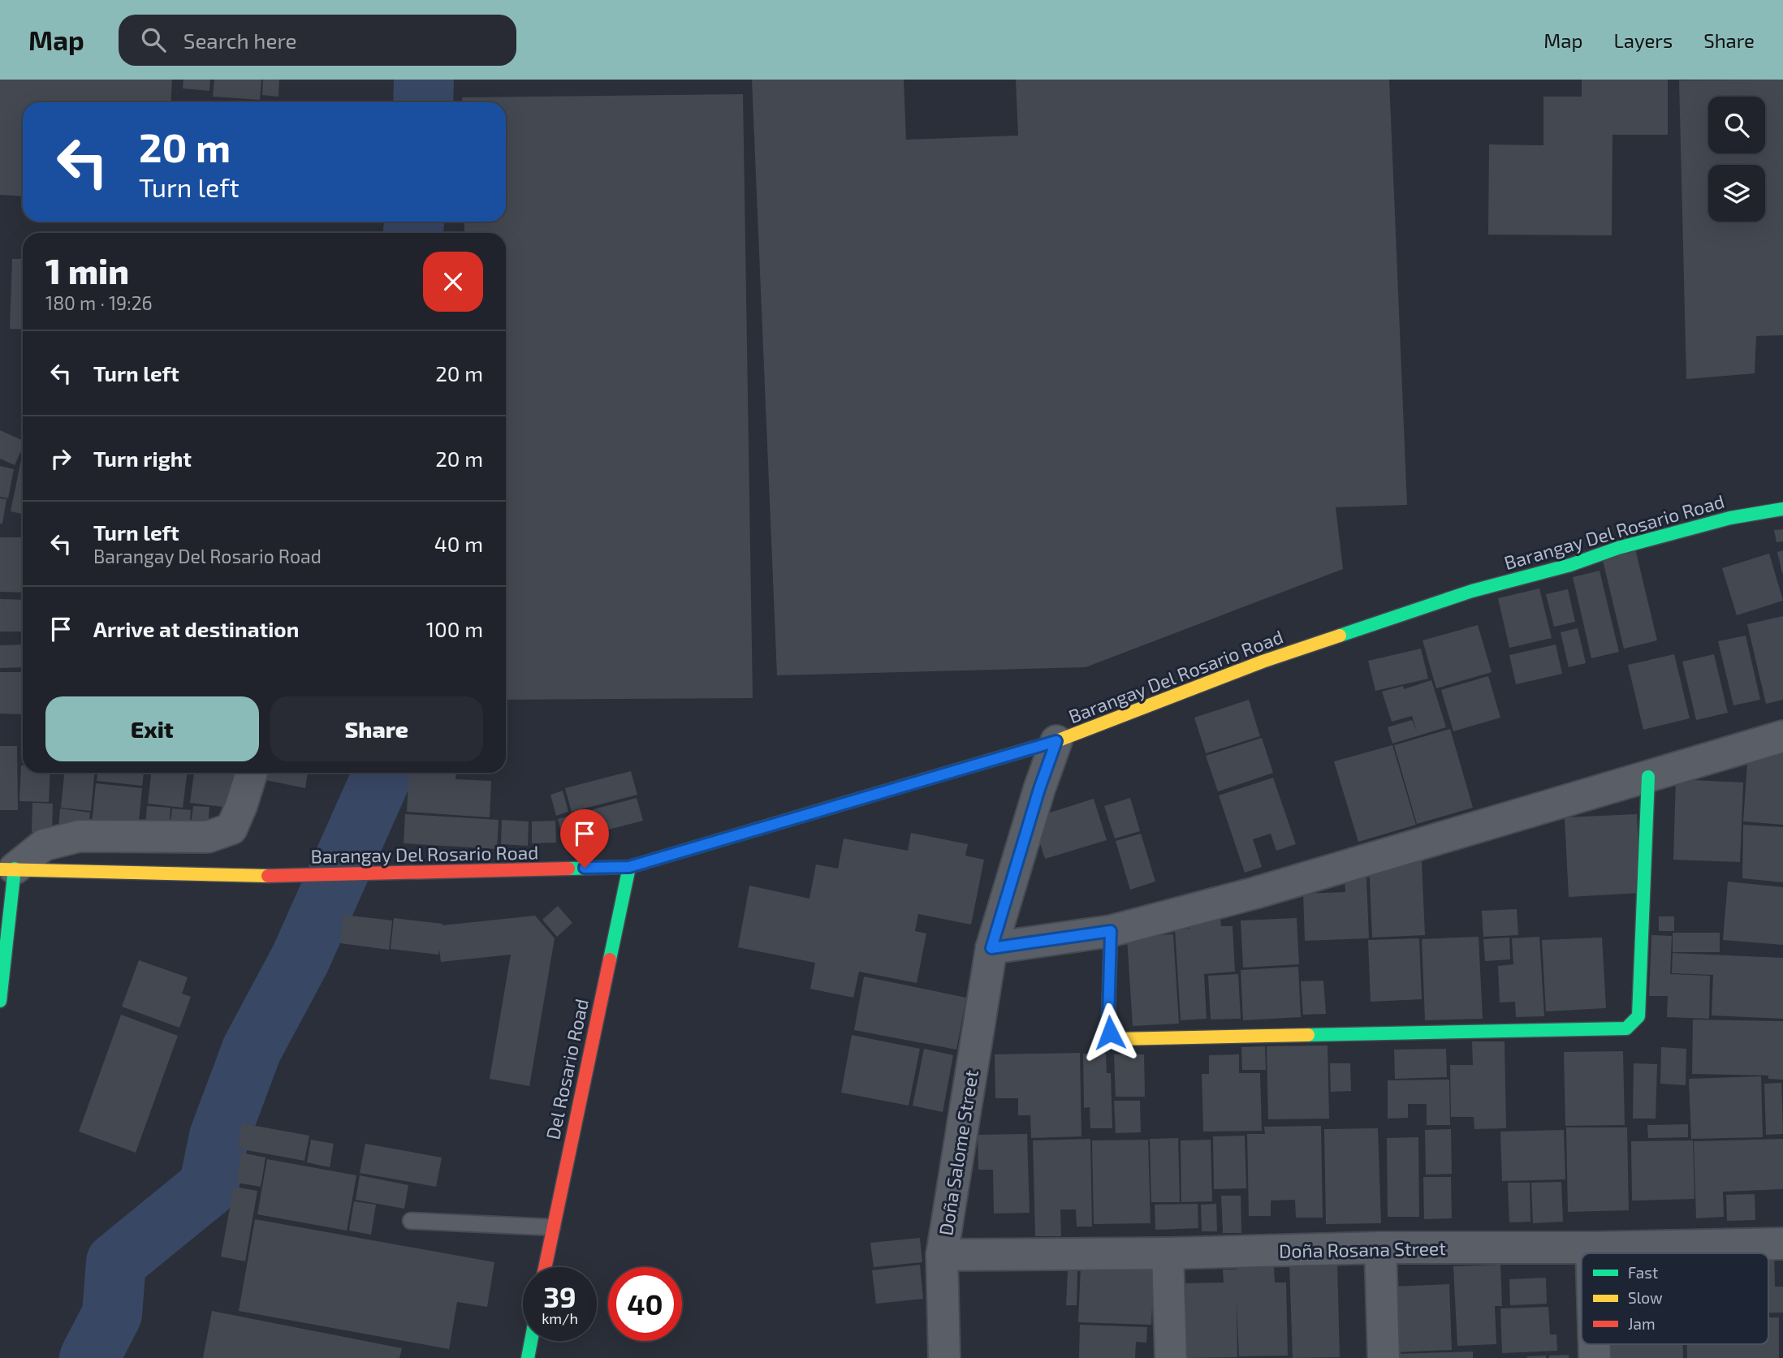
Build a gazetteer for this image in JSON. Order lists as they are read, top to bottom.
{
  "streets": {
    "main road": ["Barangay Del Rosario Road", "Del Rosario Road"],
    "street": ["Doña Salome Street", "Doña Rosana Street"]
  },
  "crossings": [
    ["Barangay Del Rosario Road", "Del Rosario Road"],
    ["Barangay Del Rosario Road", "Doña Salome Street"],
    ["Doña Salome Street", "Doña Rosana Street"]
  ],
  "legend": ["Fast", "Slow", "Jam"],
  "page": {
    "header": "Map",
    "search": "Search here",
    "nav": ["Map", "Layers", "Share"],
    "turn": ["20 m", "Turn left"],
    "heading": ["1 min", "180 m · 19:26"],
    "list": [
      {
        "name": "Turn left",
        "value": "20 m"
      },
      {
        "name": "Turn right",
        "value": "20 m"
      },
      {
        "name": "Turn left",
        "note": "Barangay Del Rosario Road",
        "value": "40 m"
      },
      {
        "name": "Arrive at destination",
        "value": "100 m"
      }
    ],
    "buttons": ["Exit", "Share"],
    "speed": "39 km/h",
    "limit": "40"
  }
}
